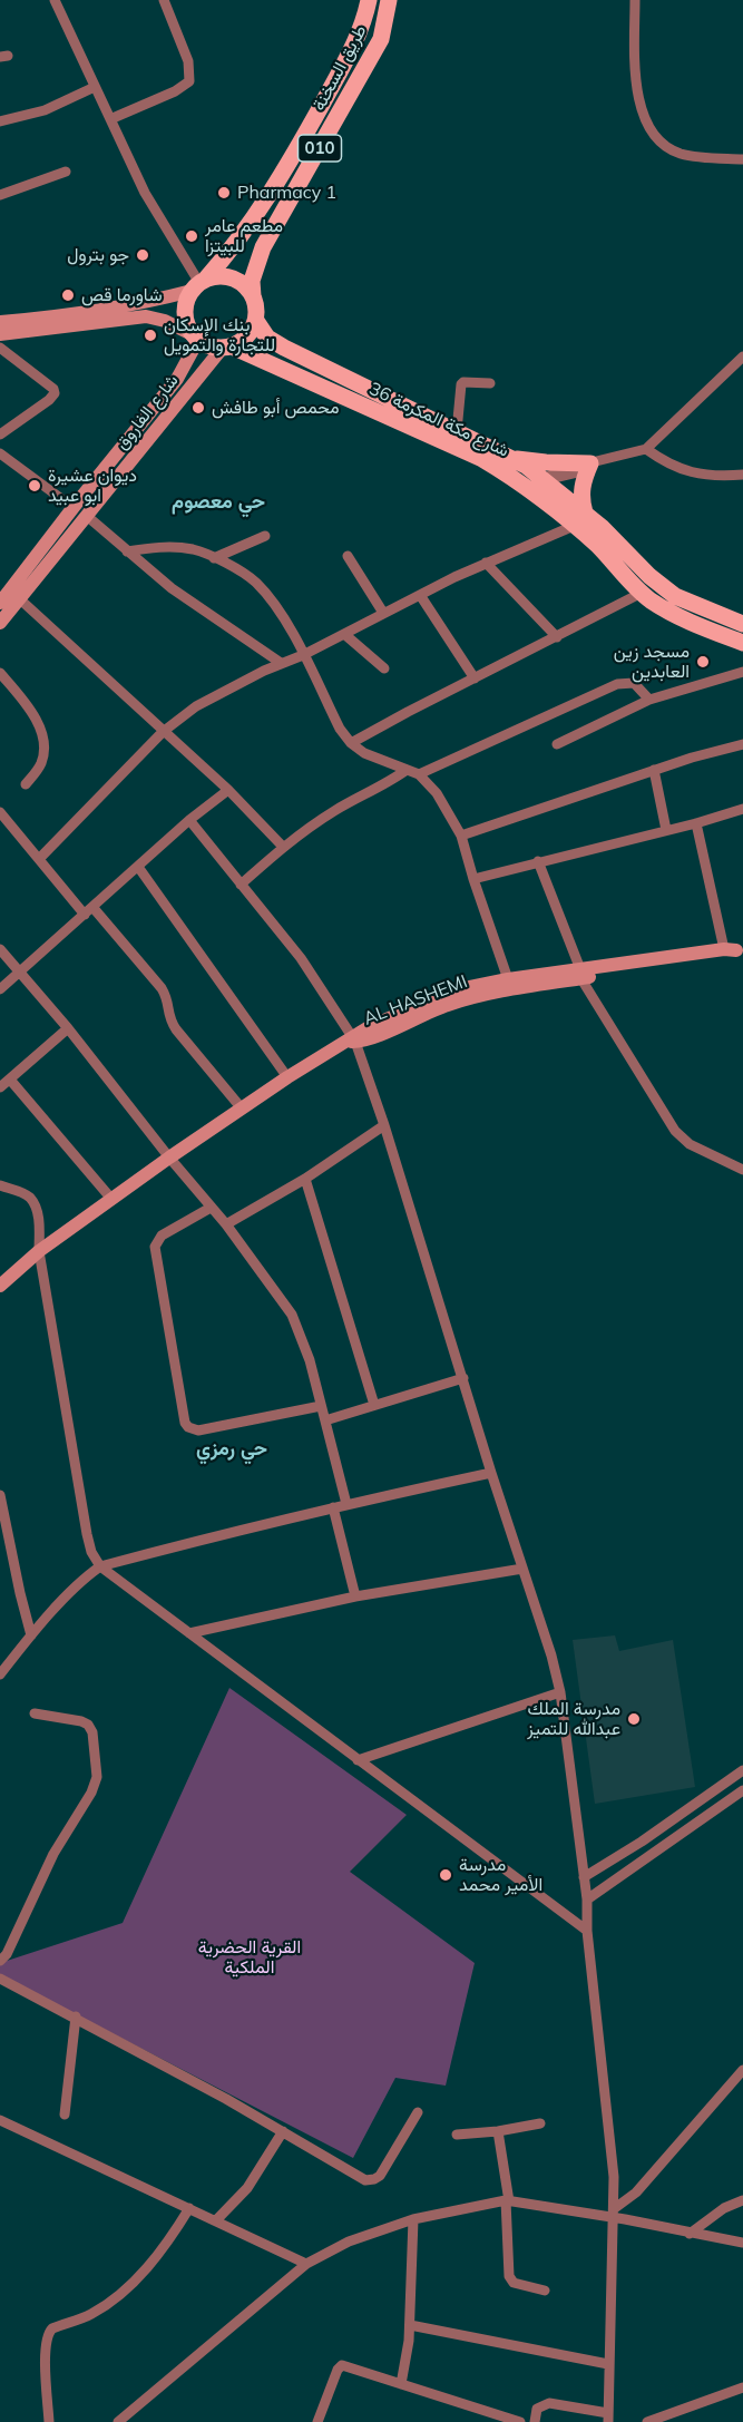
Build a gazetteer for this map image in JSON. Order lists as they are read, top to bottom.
{
  "streets": {
    "main road": ["طريق السخنة", "010", "شارع مكة المكرمة 36"],
    "street": ["شارع الفاروق", "AL HASHEMI"]
  },
  "crossings": [
    ["طريق السخنة", "شارع الفاروق"],
    ["طريق السخنة", "شارع مكة المكرمة 36"],
    ["شارع الفاروق", "شارع مكة المكرمة 36"]
  ],
  "districts": ["حي معصوم", "حي رمزي"],
  "parks": ["القرية الحضرية الملكية"],
  "places": [
    "Pharmacy 1",
    "مطعم عامر للبيتزا",
    "جو بترول",
    "شاورما قص",
    "بنك الإسكان للتجارة والتمويل",
    "محمص أبو طافش",
    "ديوان عشيرة ابو عبيد",
    "مسجد زين العابدين",
    "مدرسة الملك عبدالله للتميز",
    "مدرسة الأمير محمد"
  ]
}
